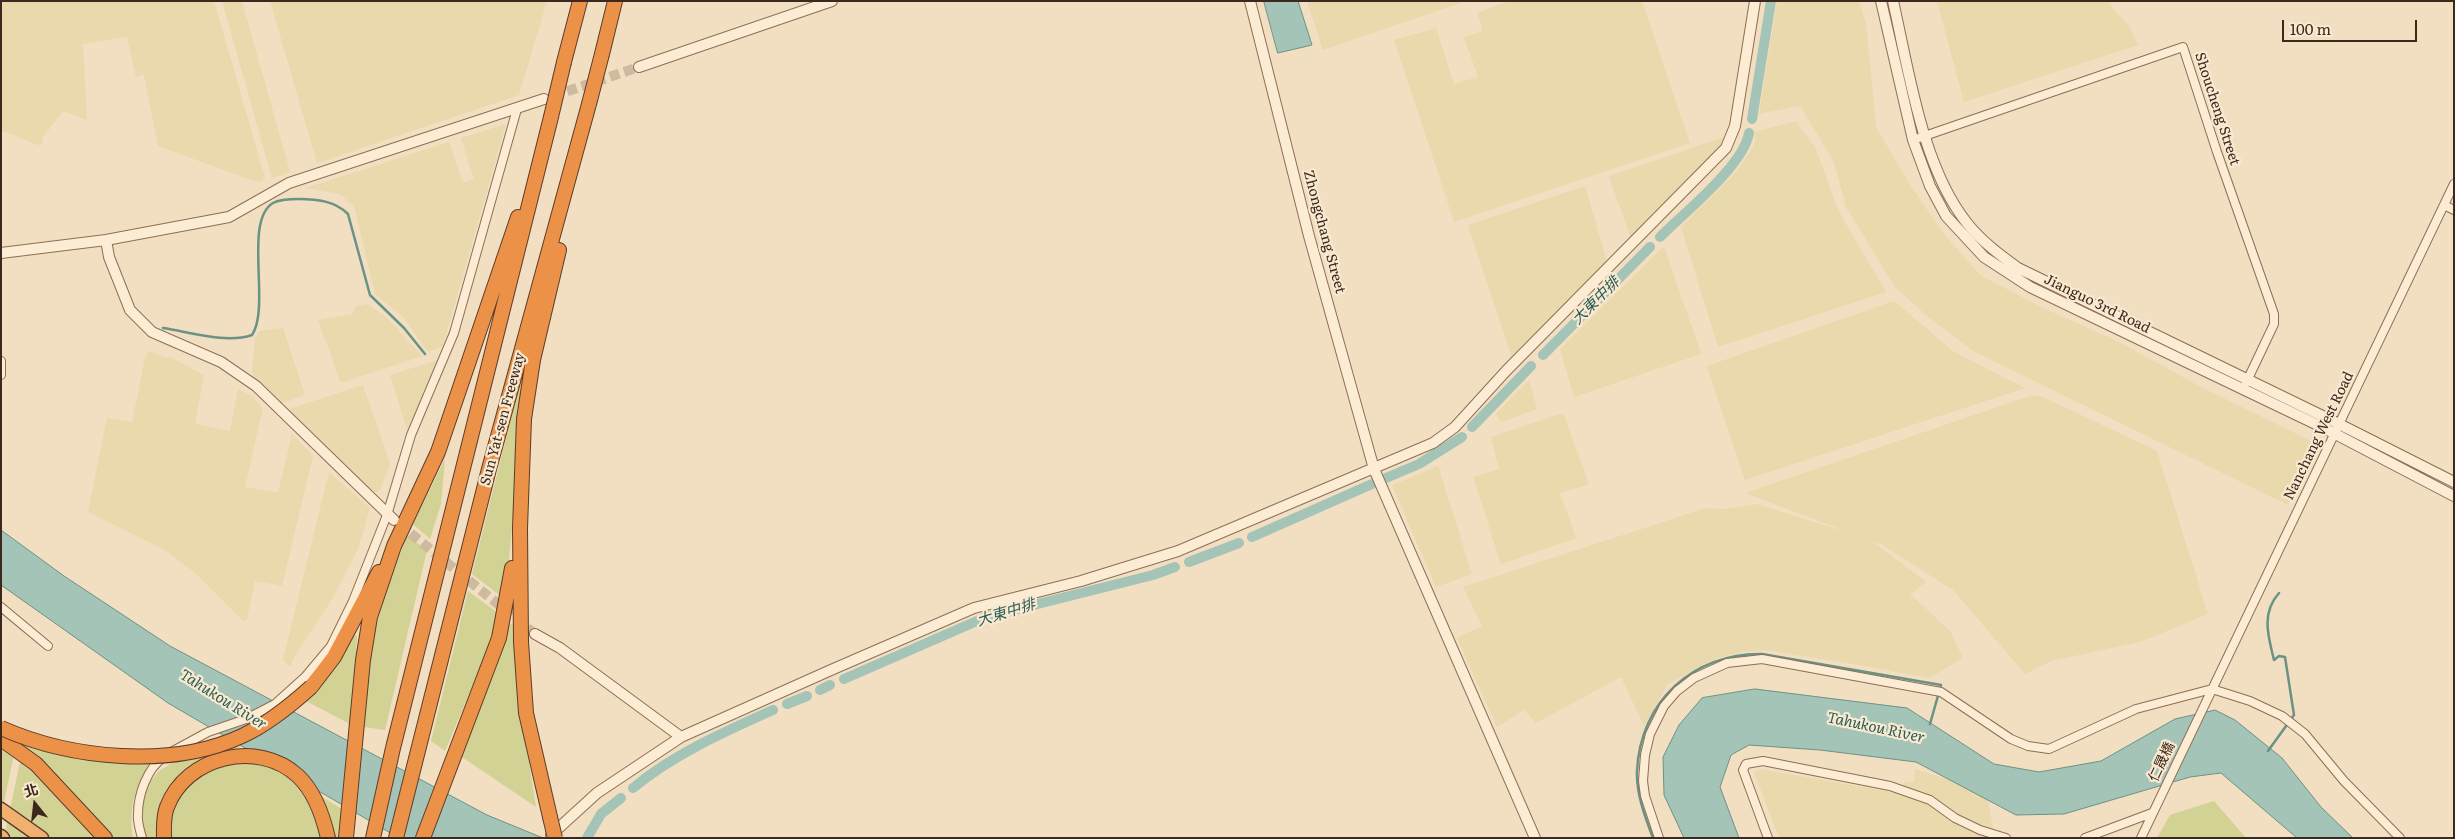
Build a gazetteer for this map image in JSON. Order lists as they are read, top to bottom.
{
  "streets": {
    "highway": ["Sun Yat-sen Freeway"],
    "street": [
      "Shoucheng Street",
      "Zhongchang Street",
      "Jianguo 3rd Road",
      "Nanchang West Road",
      "仁晟橋"
    ]
  },
  "crossings": [
    ["Shoucheng Street", "Jianguo 3rd Road"],
    ["Jianguo 3rd Road", "Nanchang West Road"],
    ["Nanchang West Road", "仁晟橋"]
  ],
  "water": ["大東中排", "Tahukou River"],
  "scale_bar": "100 m",
  "north": "top"
}
